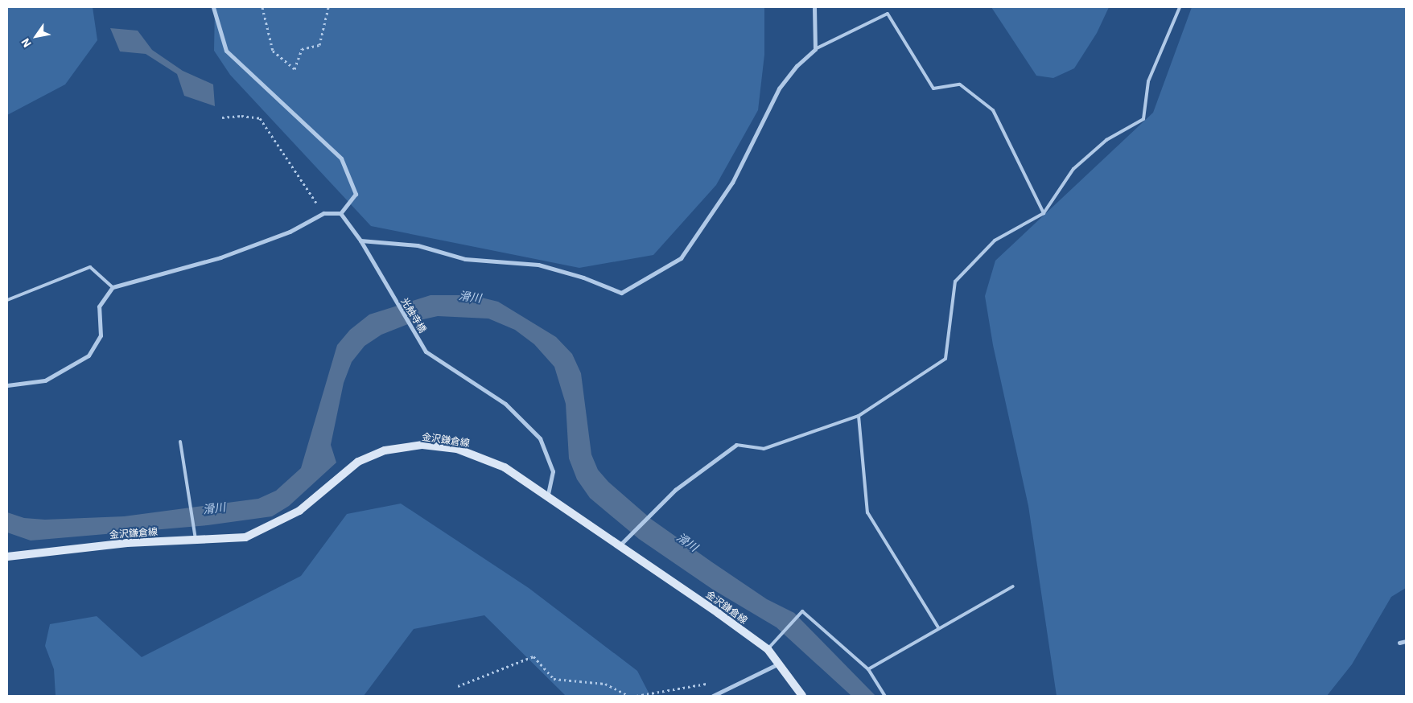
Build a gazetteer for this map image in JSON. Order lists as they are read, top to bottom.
{
  "streets": {
    "main road": ["金沢鎌倉線"],
    "street": ["光触寺橋"]
  },
  "crossings": [
    ["光触寺橋", "金沢鎌倉線"]
  ],
  "water": ["滑川"],
  "north": "bottom left"
}
